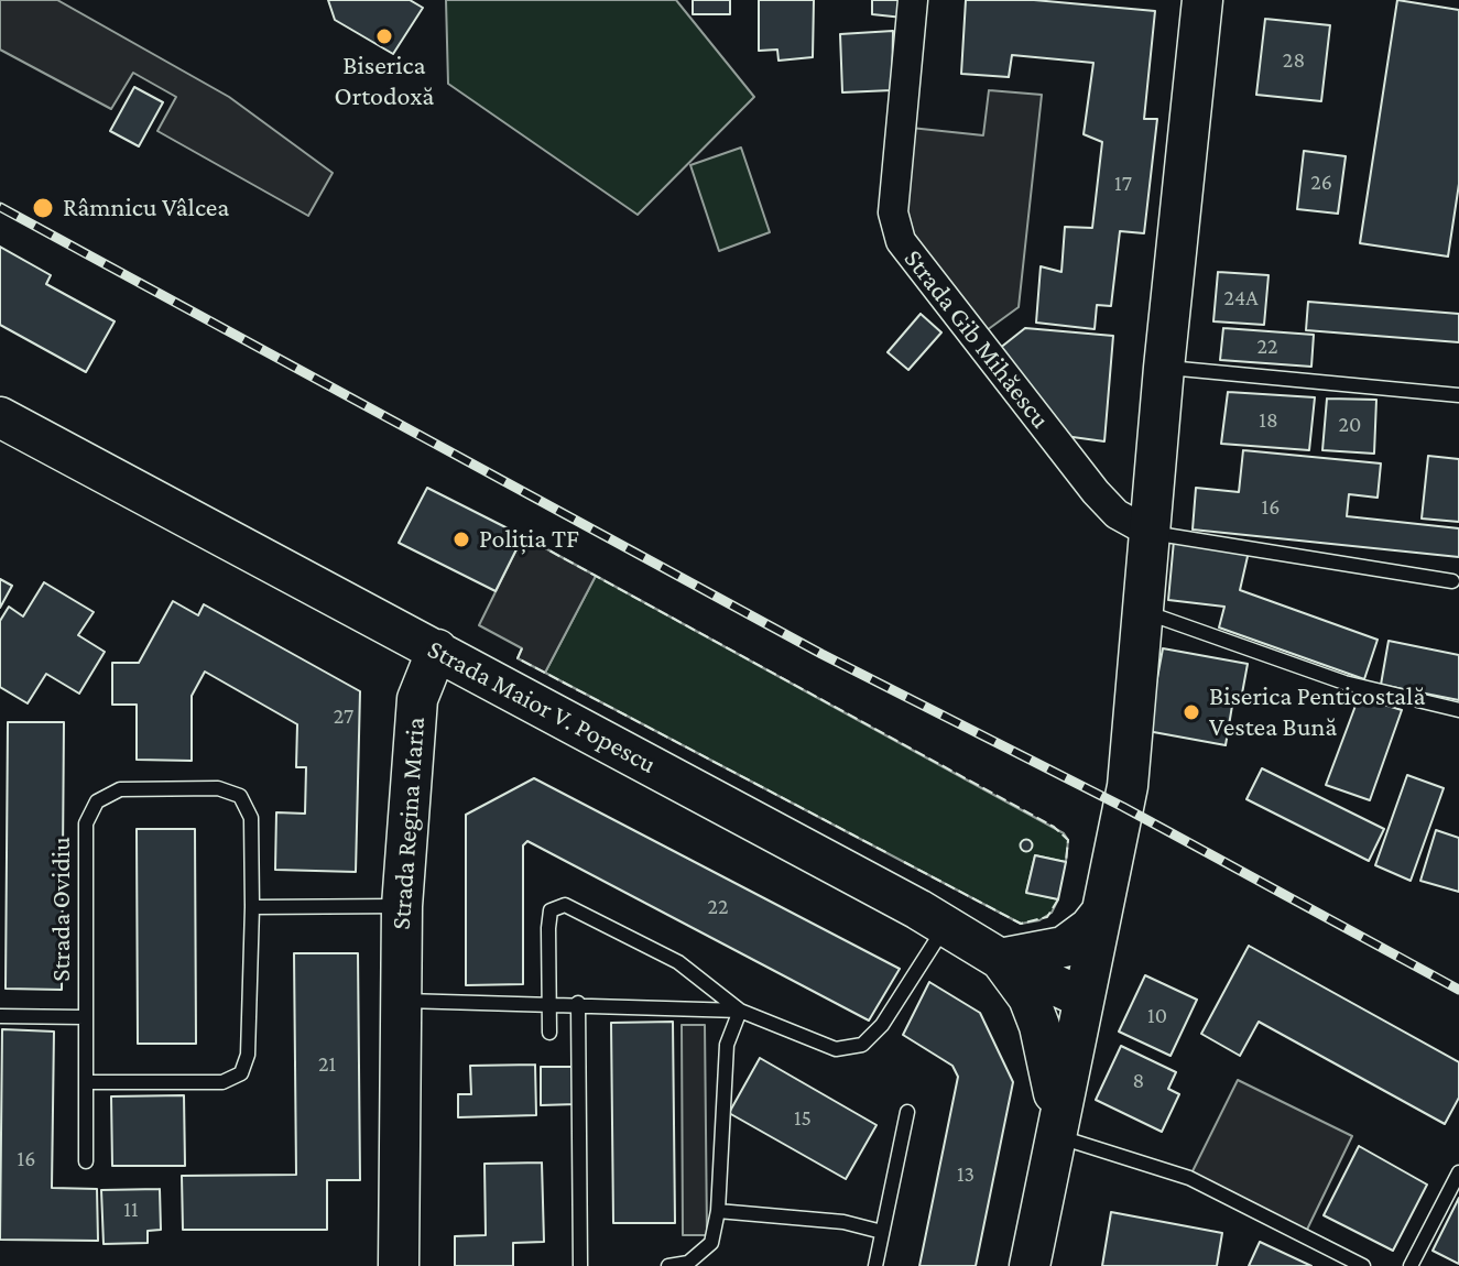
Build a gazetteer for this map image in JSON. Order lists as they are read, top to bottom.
{
  "streets": {
    "main road": ["Strada Maior V. Popescu", "Strada Regina Maria"],
    "street": ["Strada Gib Mihăescu"],
    "lane": ["Strada Ovidiu"]
  },
  "crossings": [
    ["Strada Maior V. Popescu", "Strada Regina Maria"]
  ],
  "places": [
    "Biserica Ortodoxă",
    "Râmnicu Vâlcea",
    "Poliția TF",
    "Biserica Penticostală Vestea Bună"
  ],
  "house_numbers": [
    "28",
    "26",
    "17",
    "24A",
    "22",
    "18",
    "20",
    "16",
    "27",
    "22",
    "10",
    "21",
    "8",
    "15",
    "16",
    "13",
    "11"
  ]
}
